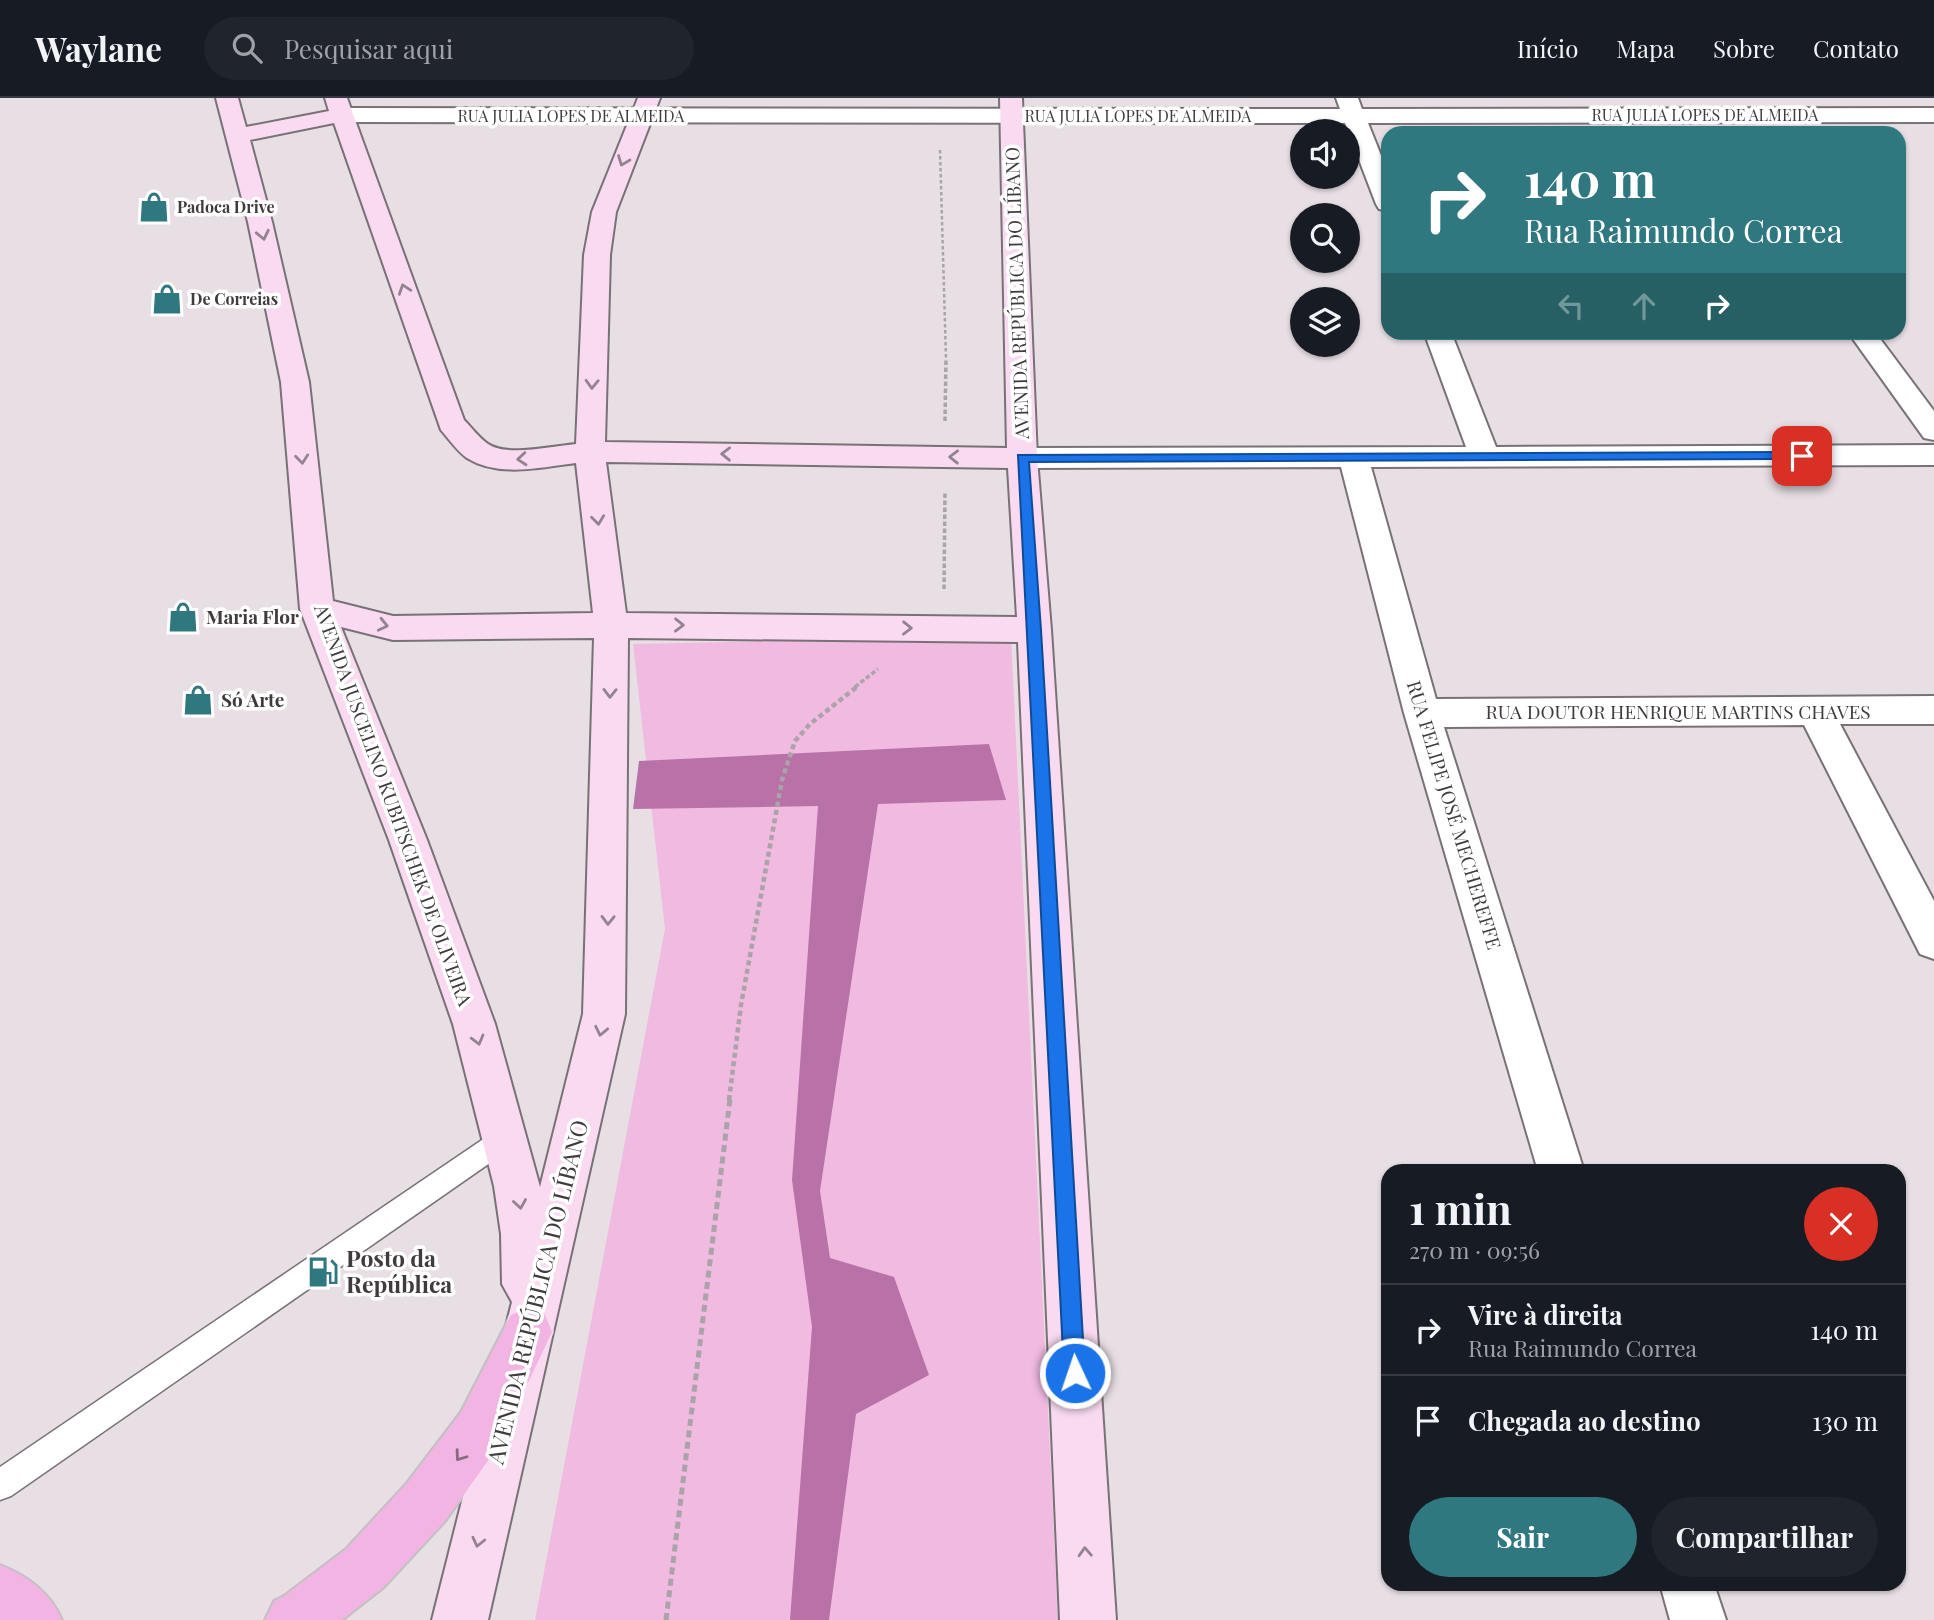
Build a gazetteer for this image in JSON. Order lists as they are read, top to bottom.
{
  "streets": {
    "main road": ["AVENIDA REPÚBLICA DO LÍBANO", "AVENIDA JUSCELINO KUBITSCHEK DE OLIVEIRA"],
    "street": ["RUA JULIA LOPES DE ALMEIDA", "RUA DOUTOR HENRIQUE MARTINS CHAVES", "RUA FELIPE JOSÉ MECHEREFFE"]
  },
  "crossings": [
    ["RUA JULIA LOPES DE ALMEIDA", "AVENIDA REPÚBLICA DO LÍBANO"],
    ["AVENIDA REPÚBLICA DO LÍBANO", "AVENIDA JUSCELINO KUBITSCHEK DE OLIVEIRA"],
    ["RUA DOUTOR HENRIQUE MARTINS CHAVES", "RUA FELIPE JOSÉ MECHEREFFE"]
  ],
  "one_way": ["AVENIDA JUSCELINO KUBITSCHEK DE OLIVEIRA"],
  "places": {
    "shop": [
      "Padoca Drive",
      "De Correias",
      "Maria Flor",
      "Só Arte"
    ],
    "fuel station": ["Posto da República"]
  },
  "page": {
    "header": "Waylane",
    "search": "Pesquisar aqui",
    "nav": [
      "Início",
      "Mapa",
      "Sobre",
      "Contato"
    ],
    "turn": ["140 m", "Rua Raimundo Correa"],
    "heading": ["1 min", "270 m · 09:56"],
    "list": [
      {
        "name": "Vire à direita",
        "note": "Rua Raimundo Correa",
        "value": "140 m"
      },
      {
        "name": "Chegada ao destino",
        "value": "130 m"
      }
    ],
    "buttons": ["Sair", "Compartilhar"]
  }
}
